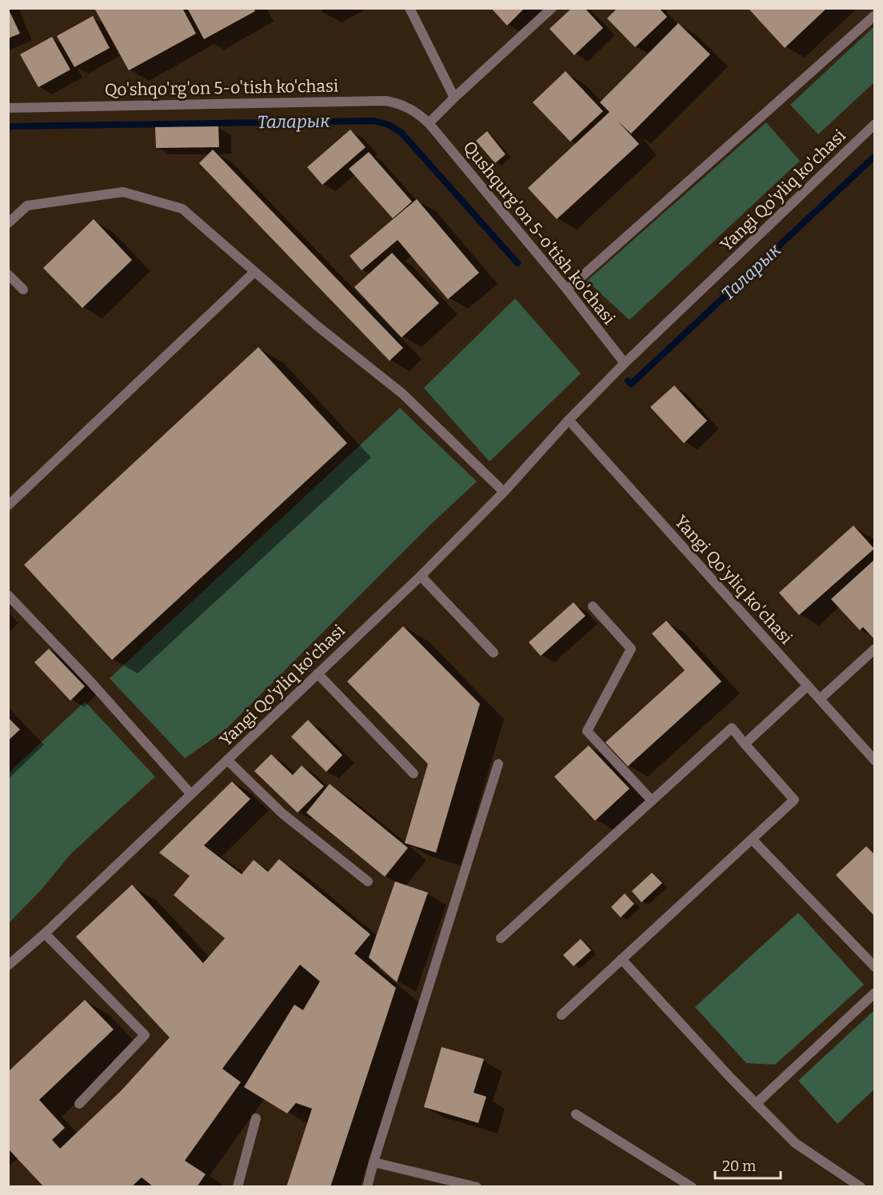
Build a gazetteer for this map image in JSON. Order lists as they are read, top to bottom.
{
  "streets": {
    "street": ["Qo'shqo'rg'on 5-o'tish ko'chasi", "Yangi Qo'yliq ko'chasi", "Qushqurg'on 5-o'tish ko'chasi"]
  },
  "crossings": [
    ["Qo'shqo'rg'on 5-o'tish ko'chasi", "Qushqurg'on 5-o'tish ko'chasi"],
    ["Yangi Qo'yliq ko'chasi", "Qushqurg'on 5-o'tish ko'chasi"]
  ],
  "water": ["Таларык"],
  "scale_bar": "20 m"
}
